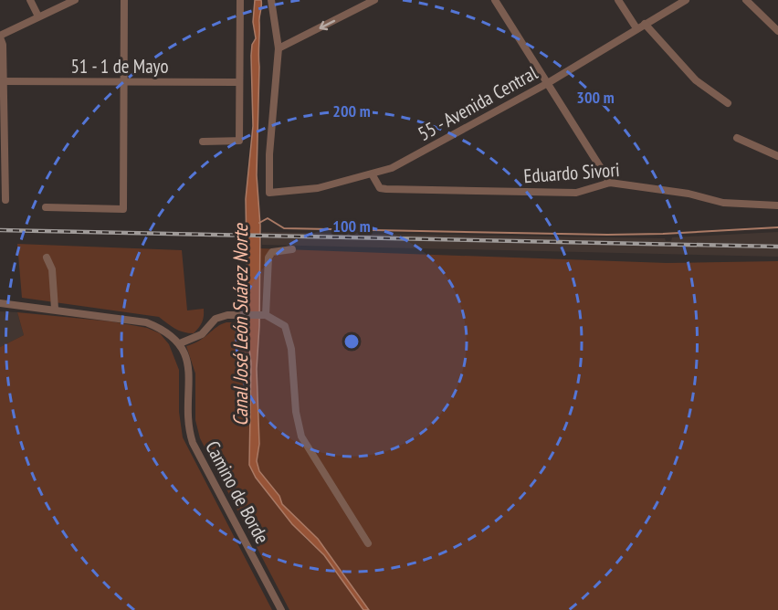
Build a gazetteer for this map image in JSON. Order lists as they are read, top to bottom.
{
  "streets": {
    "street": [
      "51 - 1 de Mayo",
      "55 - Avenida Central",
      "Eduardo Sivori",
      "Camino de Borde"
    ]
  },
  "crossings": [
    ["55 - Avenida Central", "Eduardo Sivori"]
  ],
  "water": ["Canal José León Suárez Norte"],
  "rings": ["300 m", "200 m", "100 m"]
}
